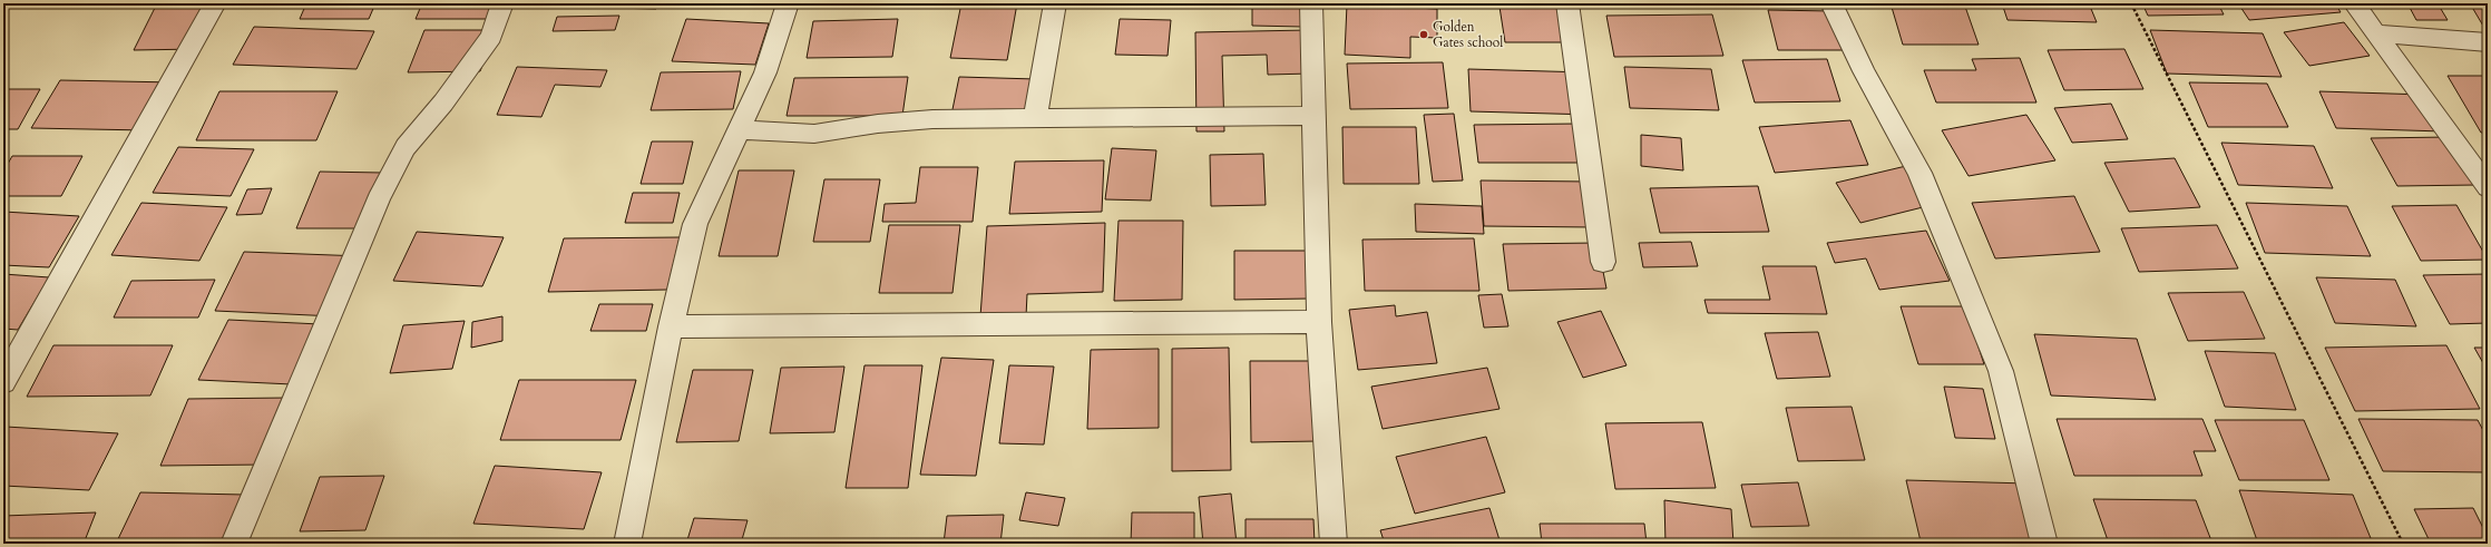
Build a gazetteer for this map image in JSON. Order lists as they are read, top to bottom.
{
  "places": ["Golden Gates school"]
}
